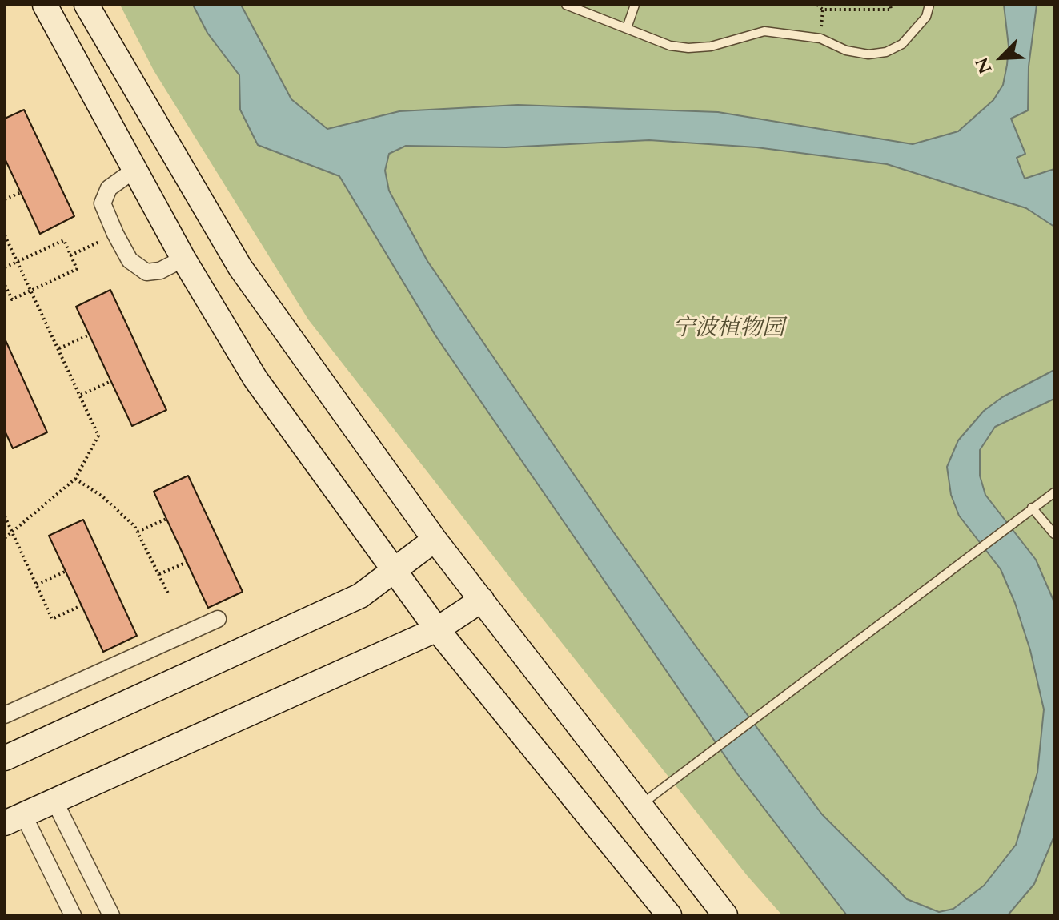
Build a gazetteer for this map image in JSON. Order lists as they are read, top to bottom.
{
  "parks": ["宁波植物园"],
  "north": "bottom left"
}
